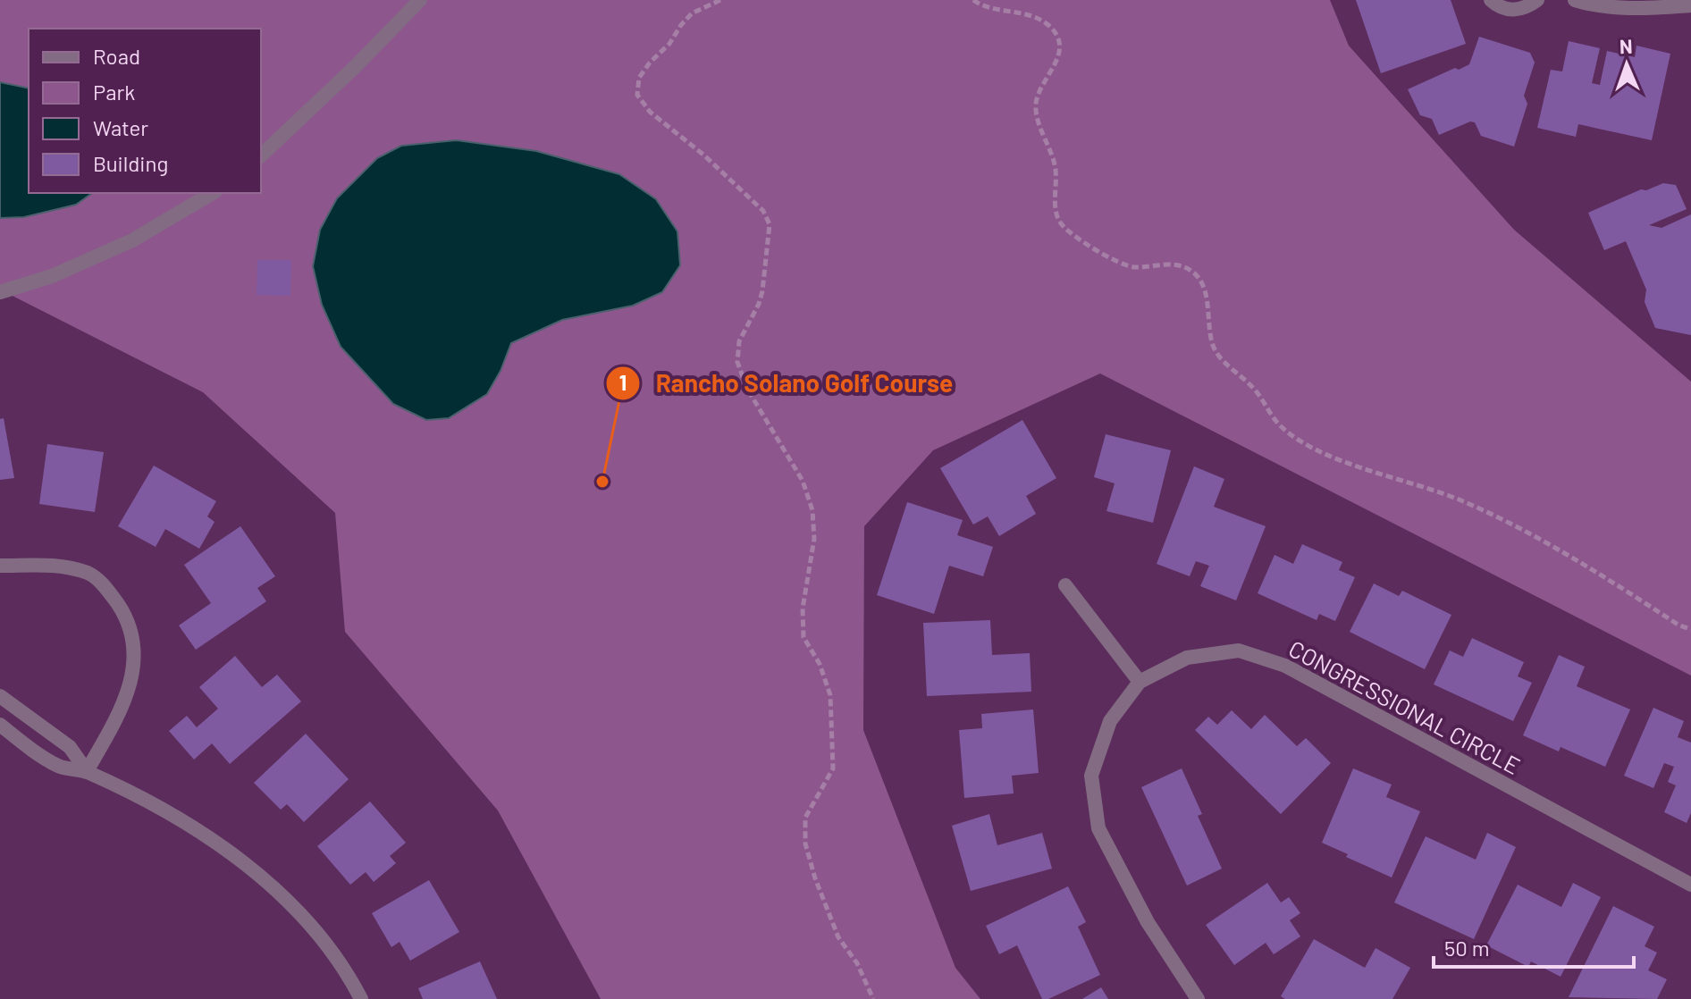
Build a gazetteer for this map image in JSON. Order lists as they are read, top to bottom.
{
  "streets": {
    "street": ["CONGRESSIONAL CIRCLE"]
  },
  "places": ["Rancho Solano Golf Course"],
  "legend": [
    "Road",
    "Park",
    "Water",
    "Building"
  ],
  "scale_bar": "50 m",
  "north": "top"
}
